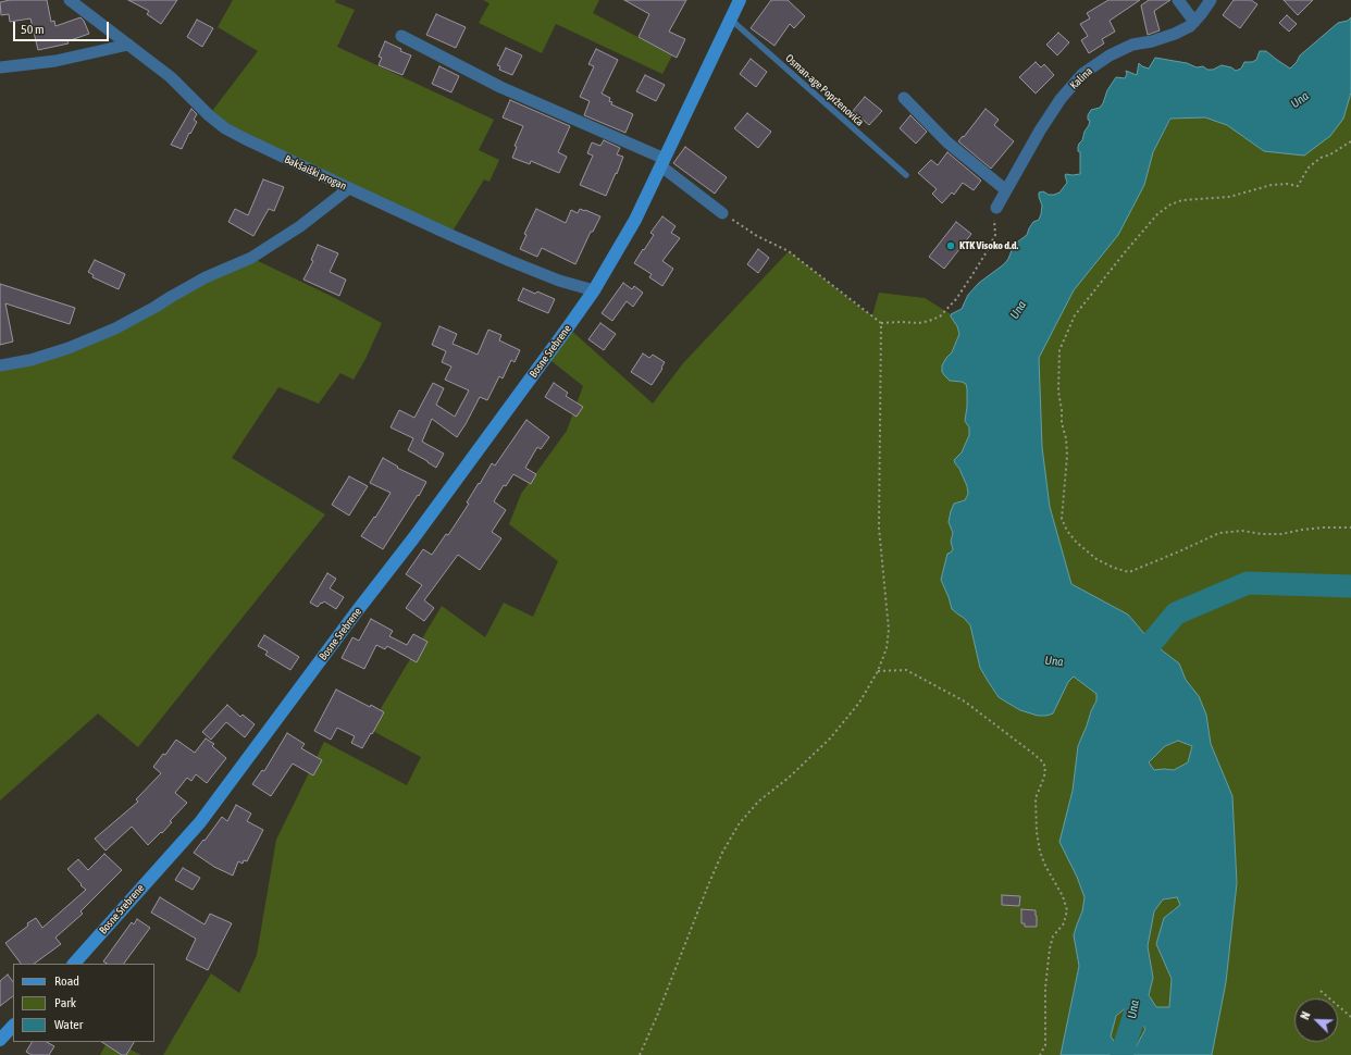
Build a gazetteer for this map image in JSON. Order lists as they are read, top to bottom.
{
  "streets": {
    "street": ["Kalina", "Bakšaiški progan", "Bosne Srebrene"],
    "lane": ["Osman-age Poprženovića"]
  },
  "crossings": [
    ["Osman-age Poprženovića", "Bosne Srebrene"],
    ["Bakšaiški progan", "Bosne Srebrene"]
  ],
  "water": ["Una"],
  "places": ["KTK Visoko d.d."],
  "legend": ["Road", "Park", "Water"],
  "scale_bar": "50 m",
  "north": "top left"
}
